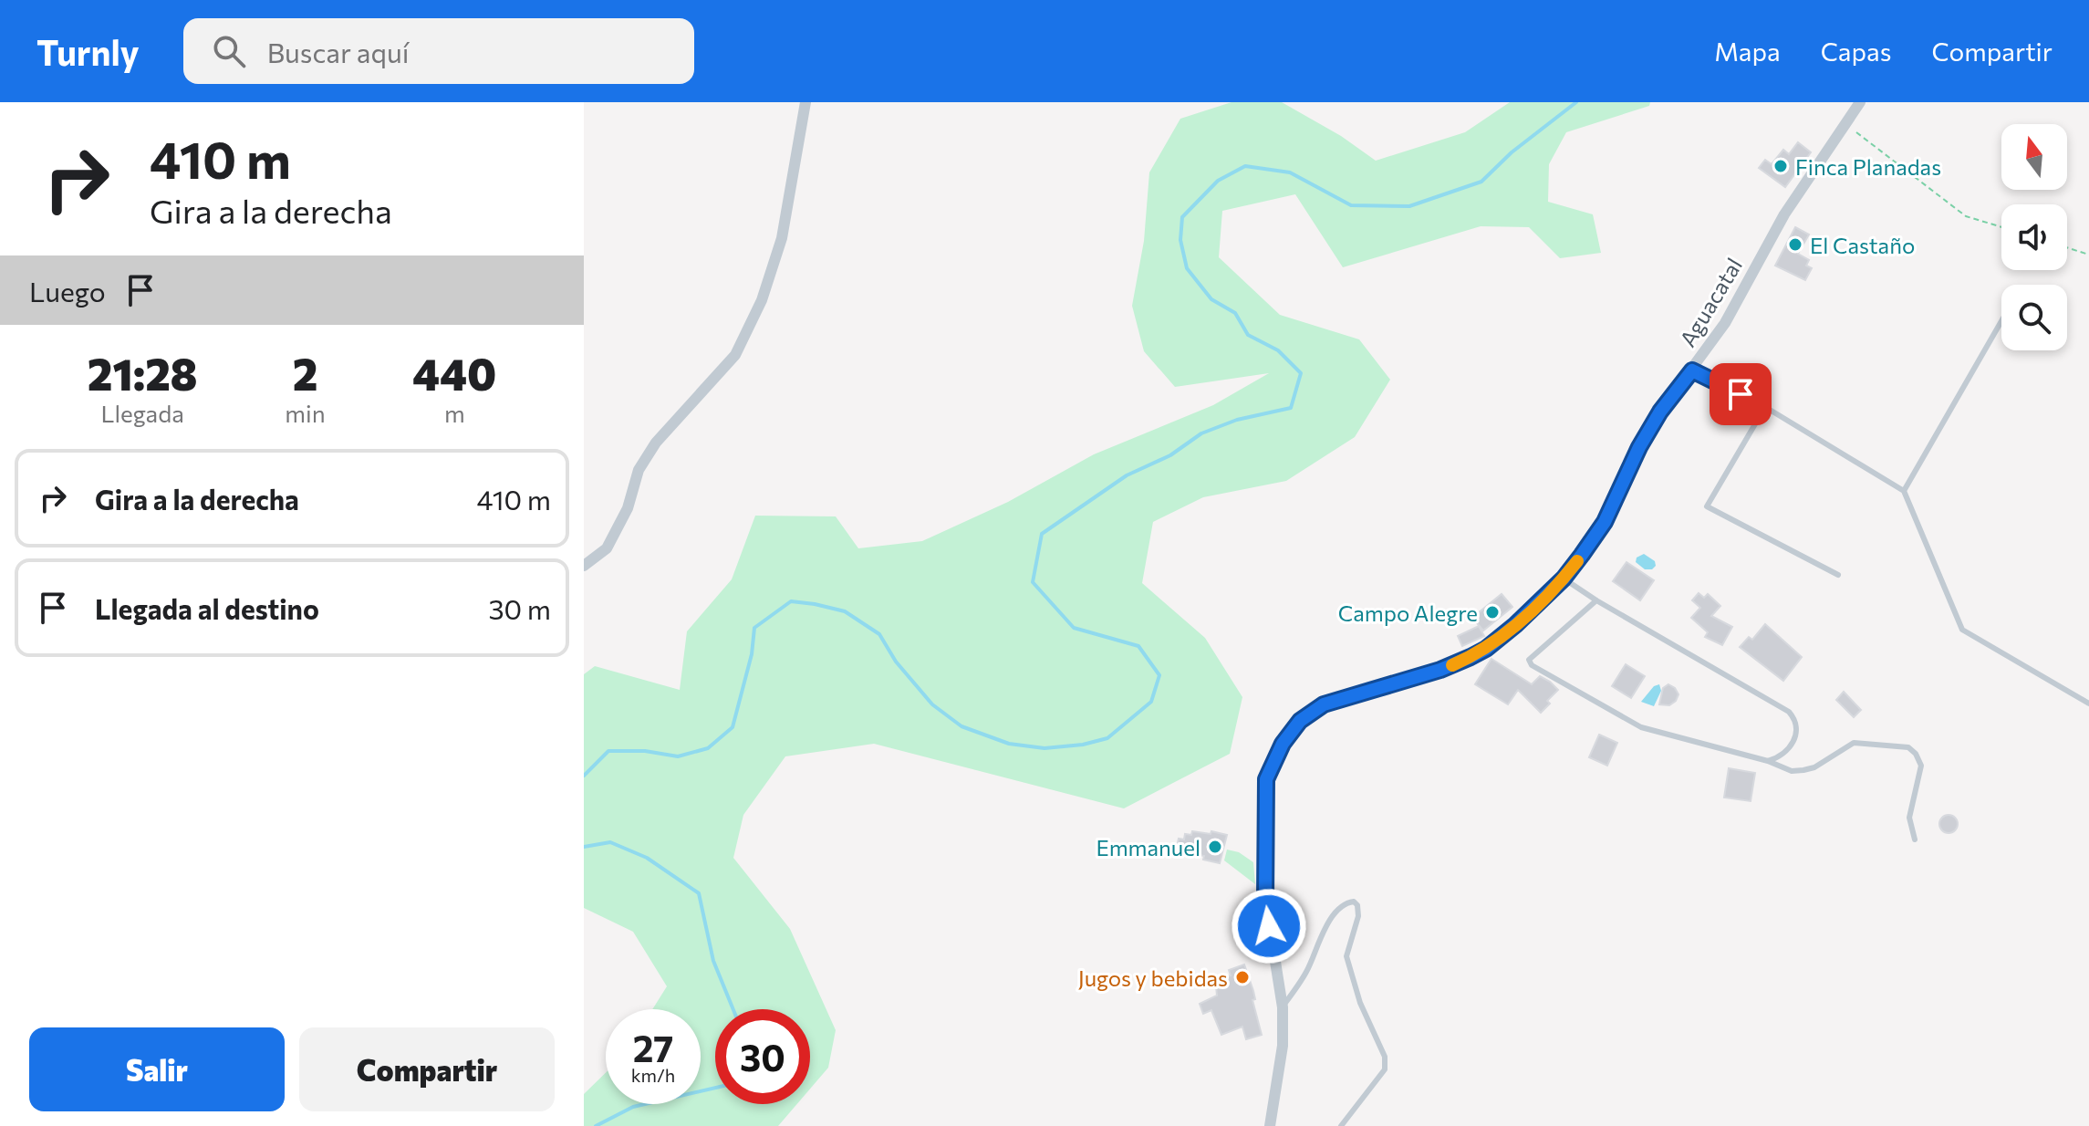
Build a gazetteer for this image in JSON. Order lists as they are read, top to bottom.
{
  "streets": {
    "street": ["Aguacatal"]
  },
  "places": [
    "Finca Planadas",
    "El Castaño",
    "Campo Alegre",
    "Emmanuel",
    "Jugos y bebidas"
  ],
  "north": "top",
  "page": {
    "header": "Turnly",
    "search": "Buscar aquí",
    "nav": ["Mapa", "Capas", "Compartir"],
    "turn": ["410 m", "Gira a la derecha"],
    "then": "Luego",
    "eta": [
      "21:28",
      "Llegada",
      "2",
      "min",
      "440",
      "m"
    ],
    "list": [
      {
        "name": "Gira a la derecha",
        "value": "410 m"
      },
      {
        "name": "Llegada al destino",
        "value": "30 m"
      }
    ],
    "speed": "27 km/h",
    "limit": "30",
    "buttons": ["Salir", "Compartir"]
  }
}
